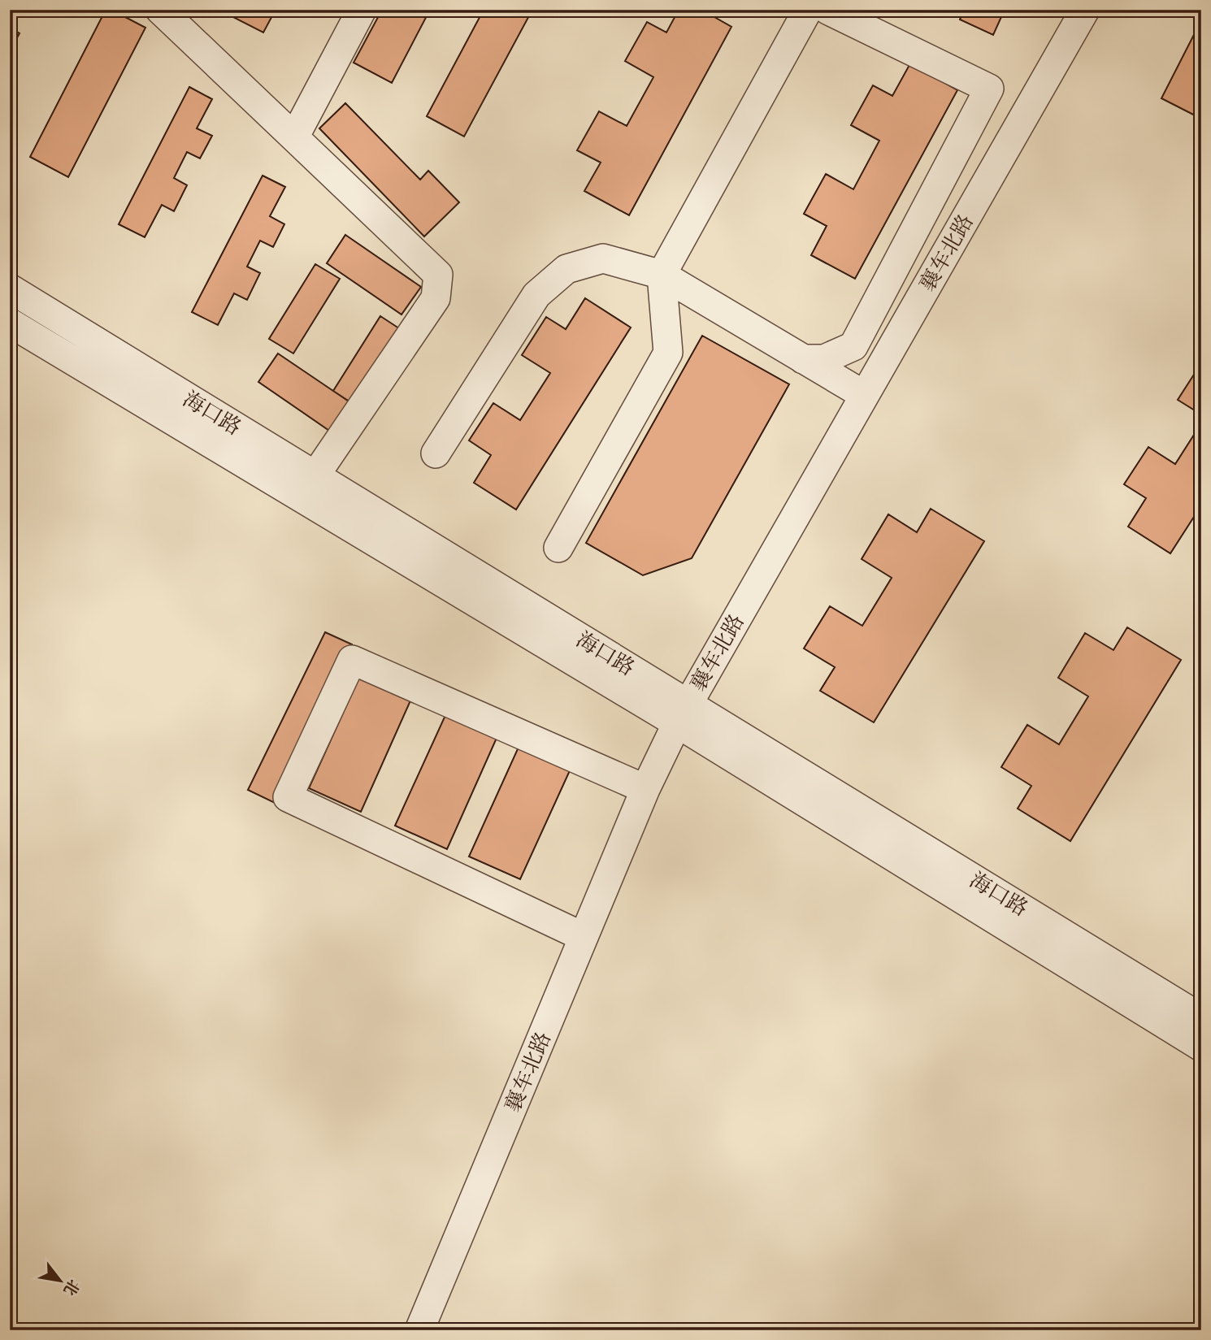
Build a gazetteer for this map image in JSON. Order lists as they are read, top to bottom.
{
  "streets": {
    "street": ["襄车北路", "海口路"]
  },
  "crossings": [
    ["襄车北路", "海口路"]
  ],
  "north": "bottom right"
}
